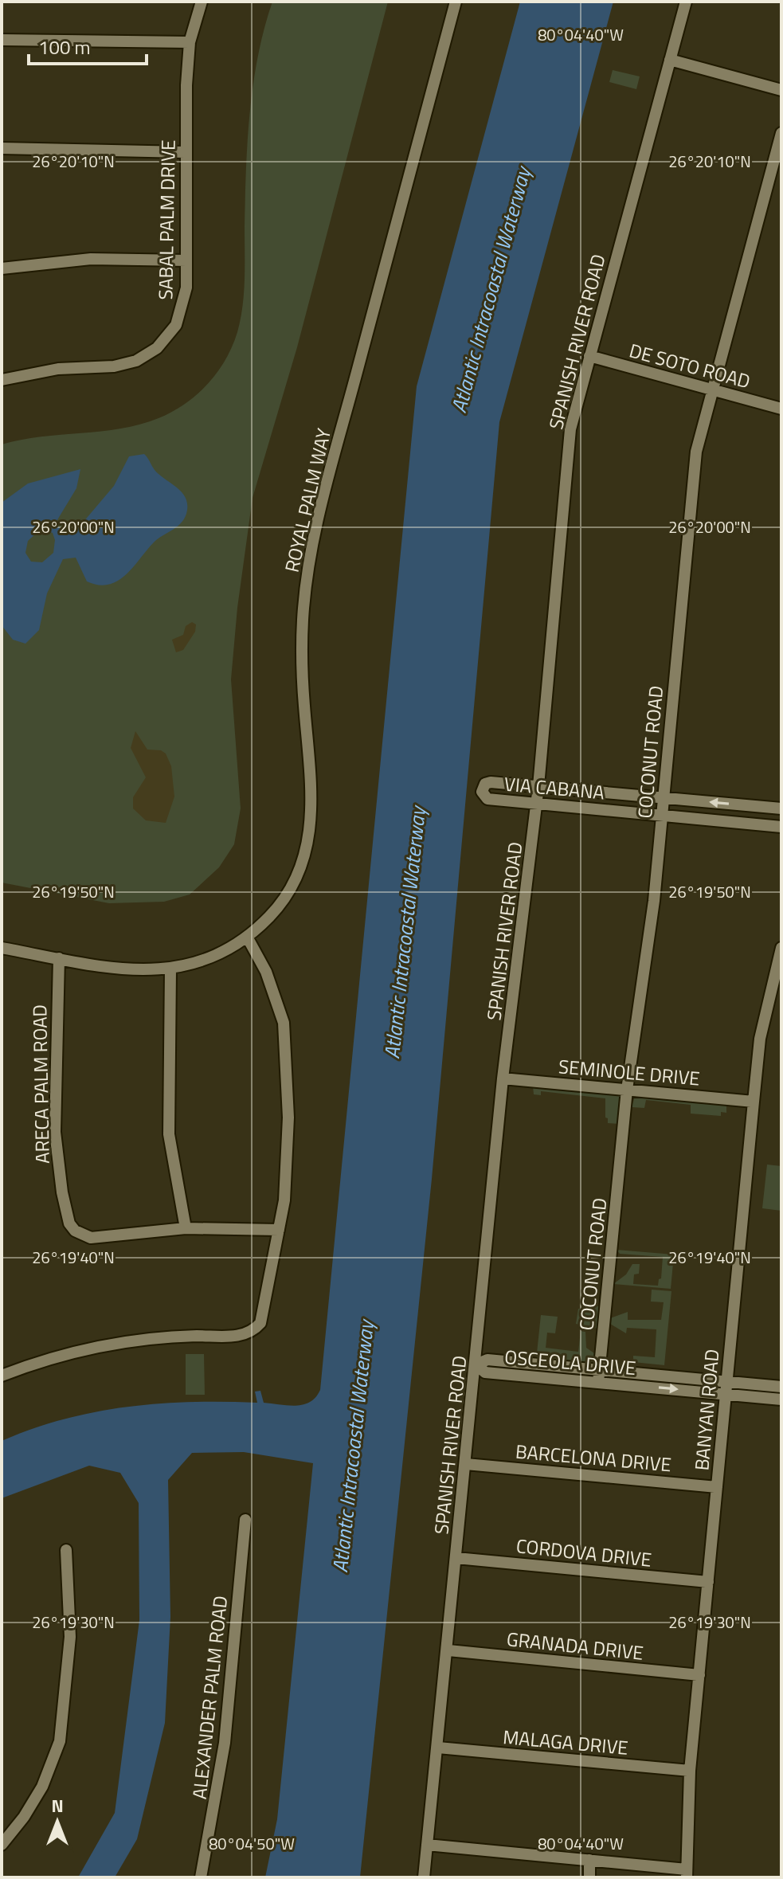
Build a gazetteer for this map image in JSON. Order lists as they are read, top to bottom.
{
  "streets": {
    "street": [
      "SABAL PALM DRIVE",
      "SPANISH RIVER ROAD",
      "DE SOTO ROAD",
      "ROYAL PALM WAY",
      "COCONUT ROAD",
      "VIA CABANA",
      "SEMINOLE DRIVE",
      "ARECA PALM ROAD",
      "OSCEOLA DRIVE",
      "BANYAN ROAD",
      "BARCELONA DRIVE",
      "CORDOVA DRIVE",
      "GRANADA DRIVE",
      "ALEXANDER PALM ROAD",
      "MALAGA DRIVE"
    ]
  },
  "crossings": [
    ["SPANISH RIVER ROAD", "DE SOTO ROAD"],
    ["SPANISH RIVER ROAD", "VIA CABANA"],
    ["SPANISH RIVER ROAD", "SEMINOLE DRIVE"],
    ["SPANISH RIVER ROAD", "OSCEOLA DRIVE"],
    ["SPANISH RIVER ROAD", "BARCELONA DRIVE"],
    ["SPANISH RIVER ROAD", "CORDOVA DRIVE"],
    ["SPANISH RIVER ROAD", "GRANADA DRIVE"],
    ["SPANISH RIVER ROAD", "MALAGA DRIVE"],
    ["DE SOTO ROAD", "COCONUT ROAD"],
    ["ROYAL PALM WAY", "ARECA PALM ROAD"],
    ["COCONUT ROAD", "VIA CABANA"],
    ["COCONUT ROAD", "SEMINOLE DRIVE"],
    ["COCONUT ROAD", "OSCEOLA DRIVE"],
    ["SEMINOLE DRIVE", "BANYAN ROAD"],
    ["OSCEOLA DRIVE", "BANYAN ROAD"],
    ["BANYAN ROAD", "BARCELONA DRIVE"],
    ["BANYAN ROAD", "CORDOVA DRIVE"],
    ["BANYAN ROAD", "GRANADA DRIVE"],
    ["BANYAN ROAD", "MALAGA DRIVE"]
  ],
  "water": ["Atlantic Intracoastal Waterway"],
  "scale_bar": "100 m",
  "north": "top",
  "coordinates": [
    "80°04'40\"W",
    "26°20'10\"N",
    "26°20'00\"N",
    "26°19'50\"N",
    "26°19'40\"N",
    "26°19'30\"N",
    "80°04'50\"W"
  ]
}
